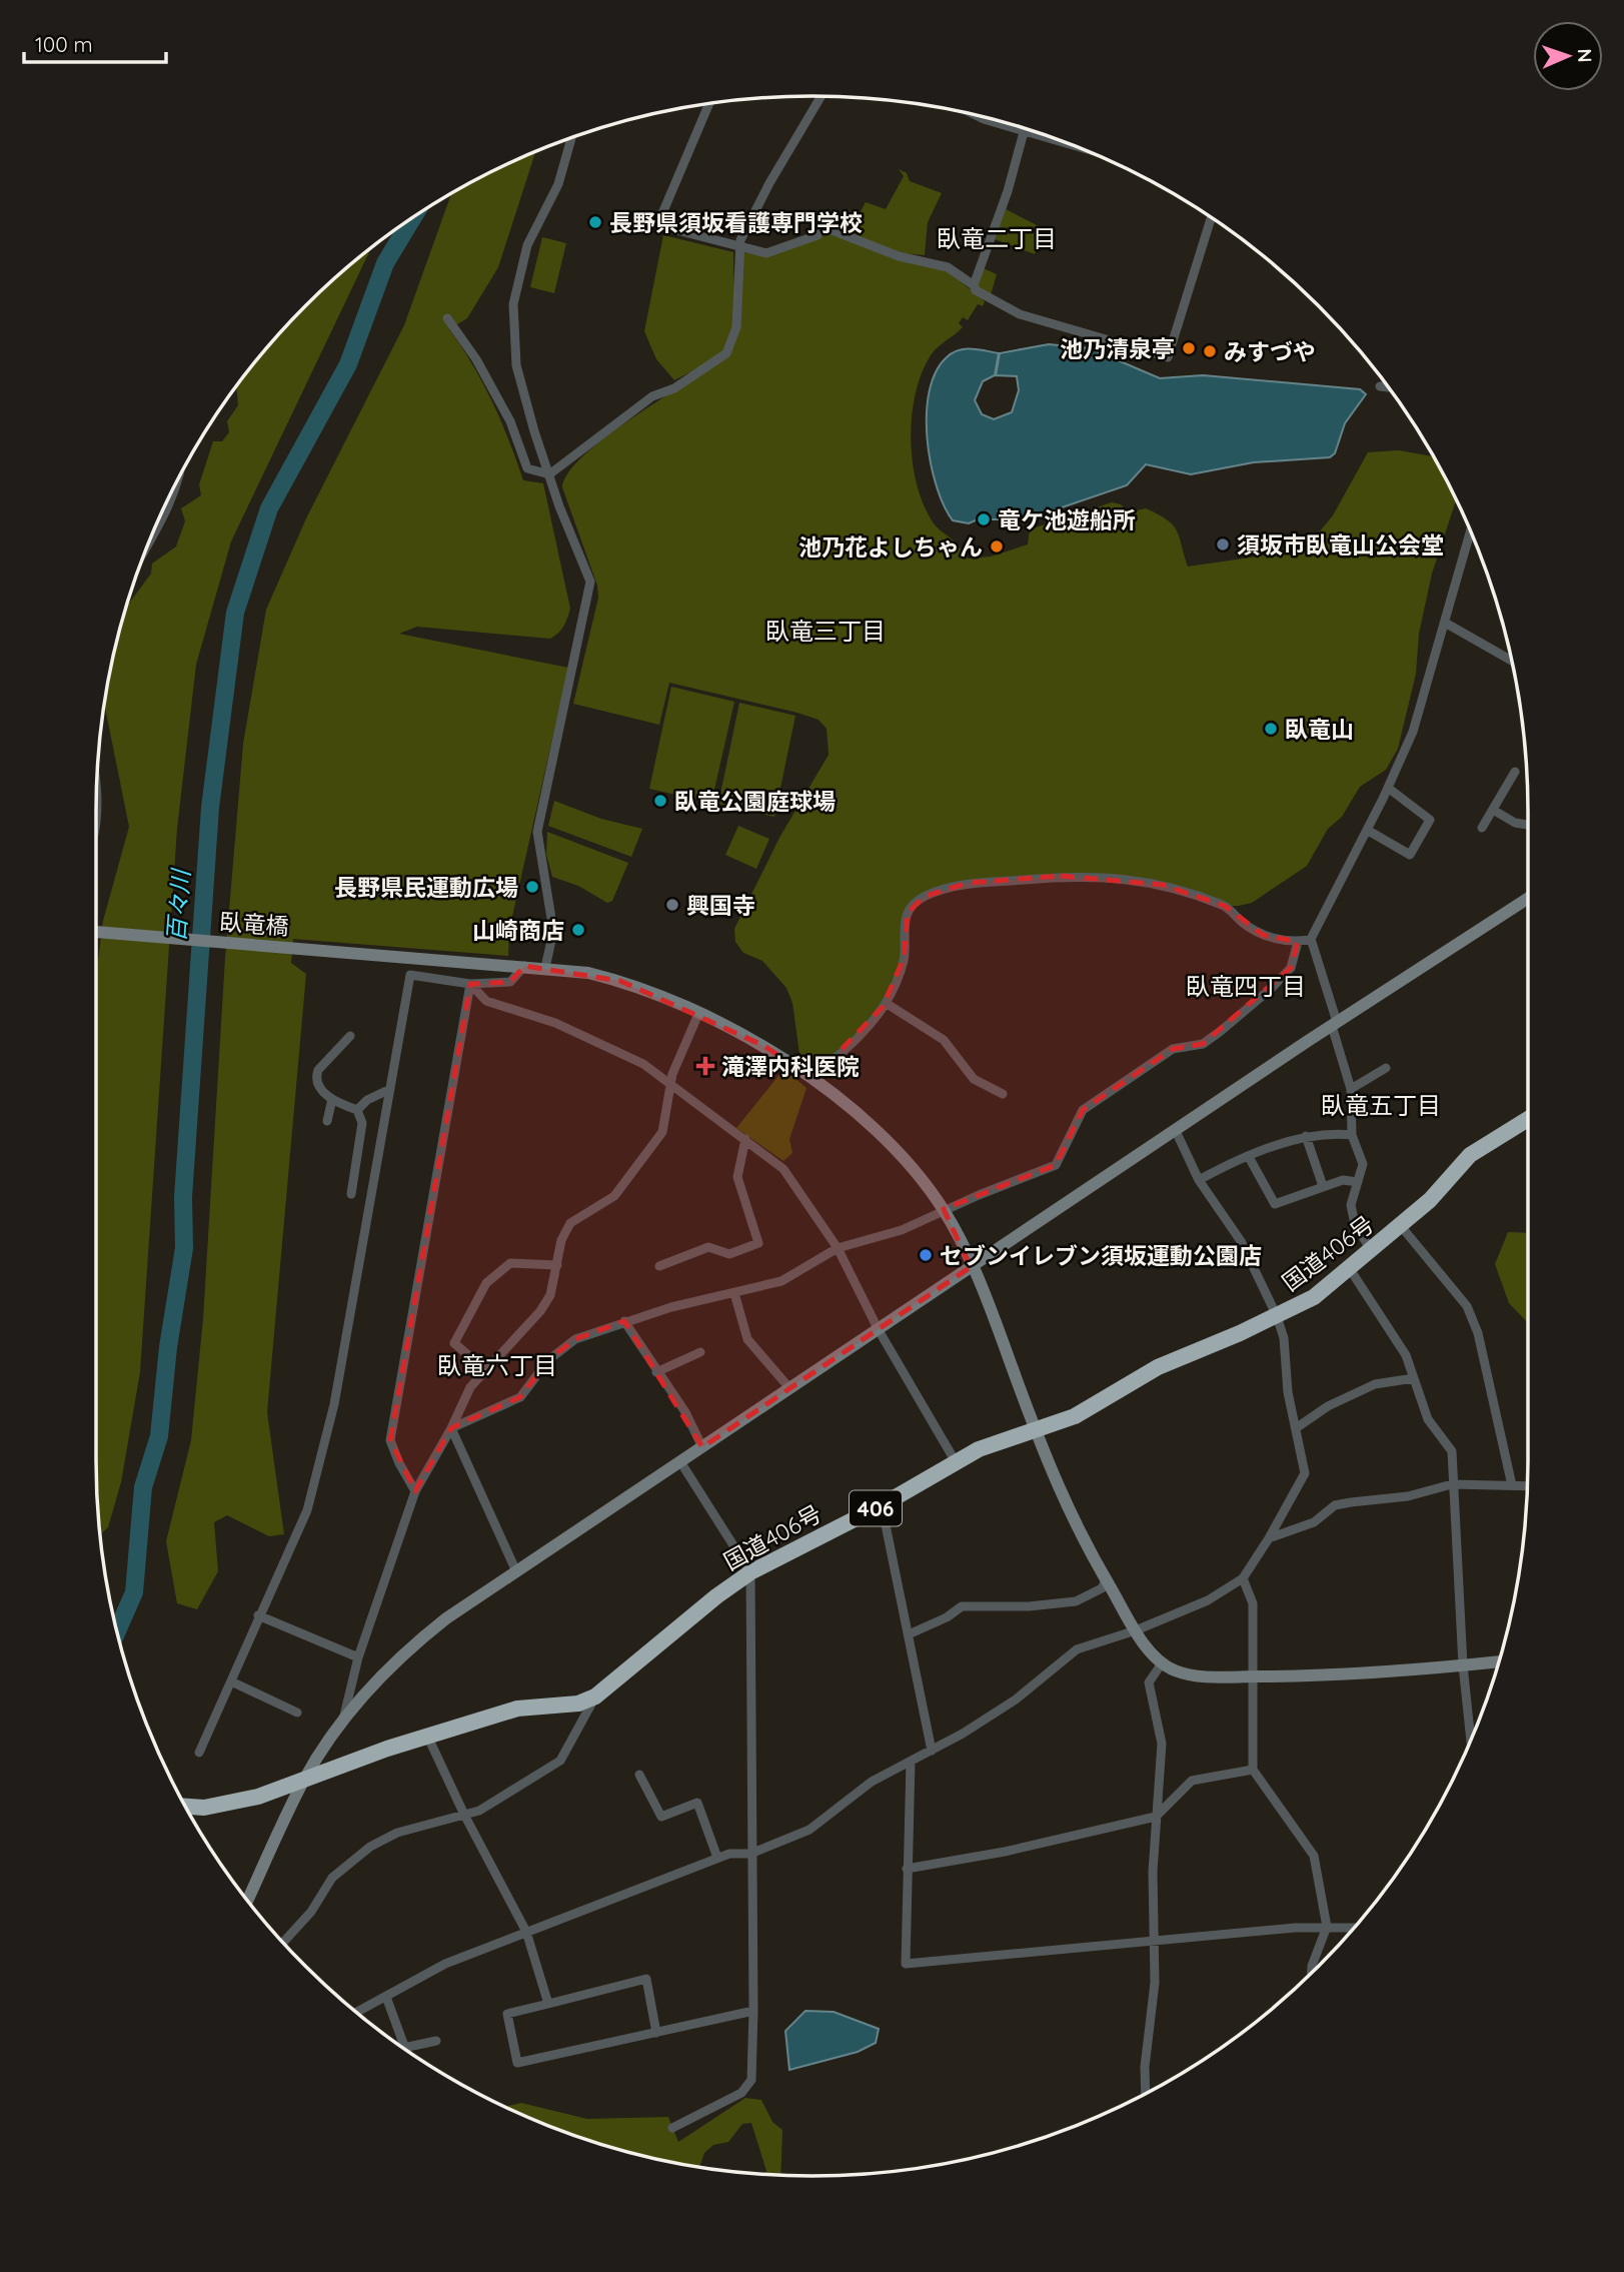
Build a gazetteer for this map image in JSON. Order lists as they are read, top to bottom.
{
  "streets": {
    "highway": ["国道406号", "406"],
    "street": ["臥竜橋"]
  },
  "crossings": [
    ["臥竜橋", "国道406号"]
  ],
  "districts": [
    "臥竜二丁目",
    "臥竜三丁目",
    "臥竜四丁目",
    "臥竜五丁目",
    "臥竜六丁目"
  ],
  "water": ["百々川"],
  "places": {
    "other": [
      "長野県須坂看護専門学校",
      "池乃清泉亭",
      "みすづや",
      "竜ケ池遊船所",
      "須坂市臥竜山公会堂",
      "池乃花よしちゃん",
      "臥竜山",
      "臥竜公園庭球場",
      "長野県民運動広場",
      "興国寺",
      "山崎商店",
      "セブンイレブン須坂運動公園店"
    ],
    "health": ["滝澤内科医院"]
  },
  "scale_bar": "100 m",
  "north": "right"
}
